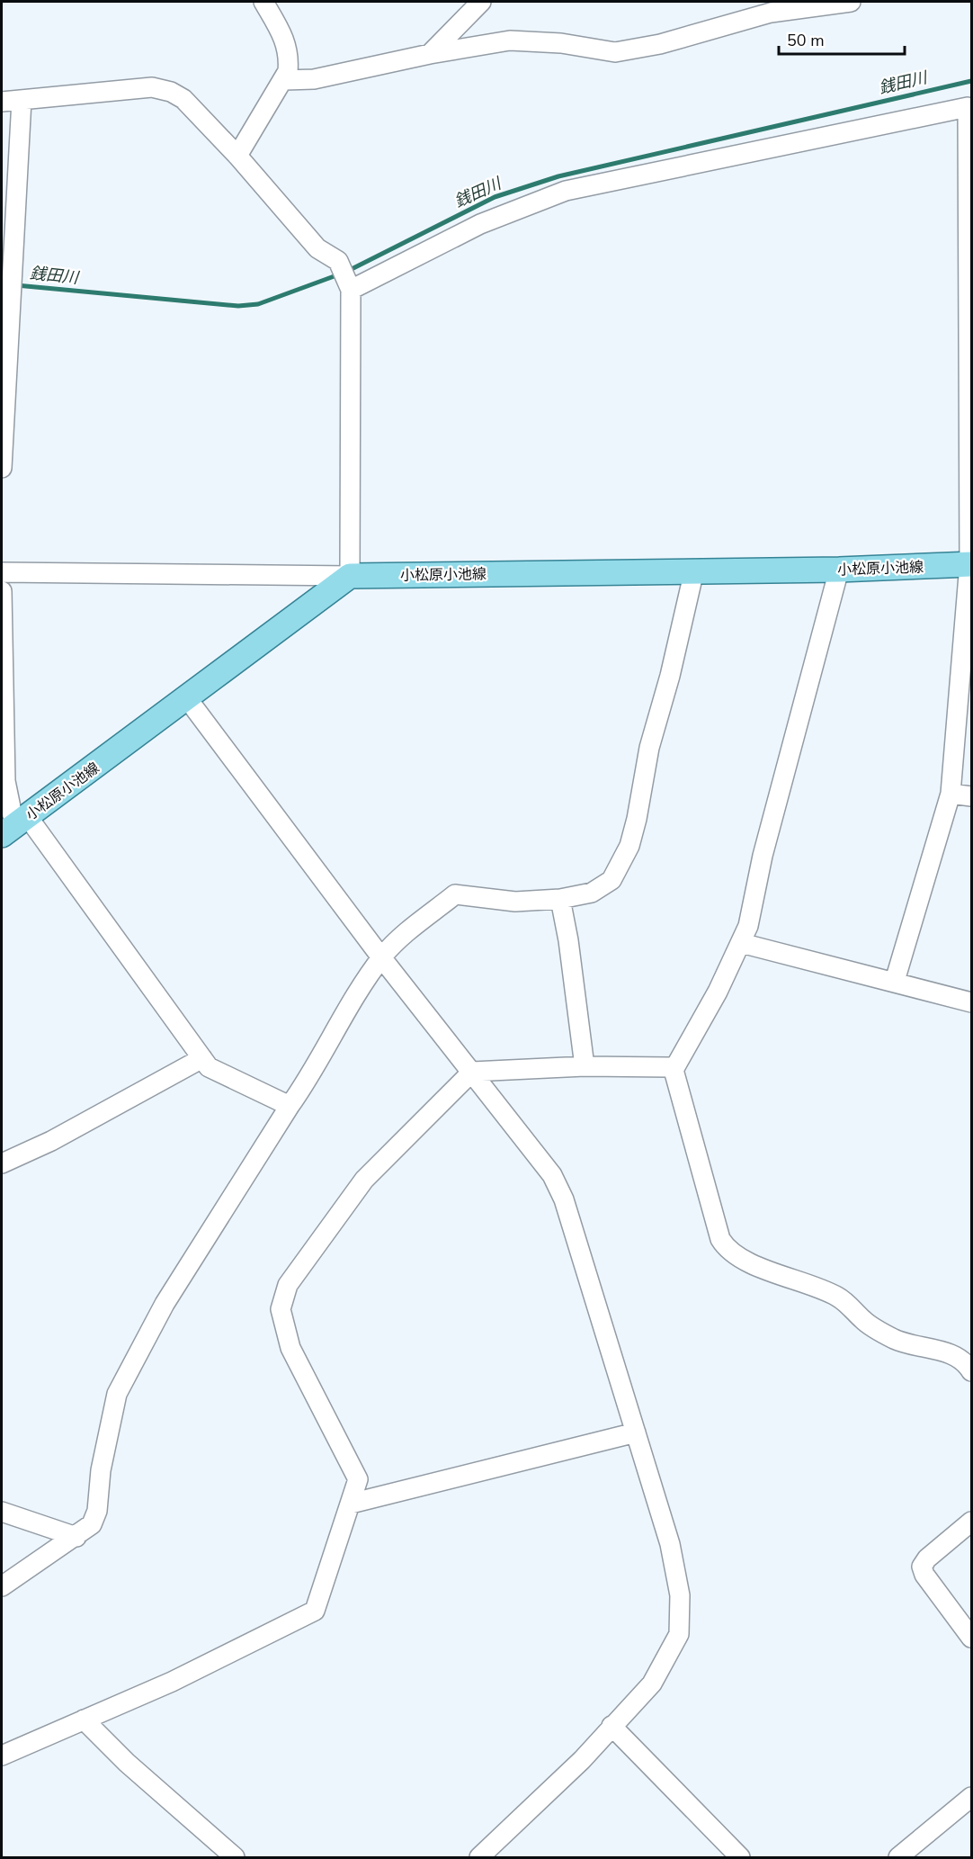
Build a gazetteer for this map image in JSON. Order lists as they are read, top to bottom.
{
  "streets": {
    "main road": ["小松原小池線"]
  },
  "water": ["銭田川"],
  "scale_bar": "50 m"
}
